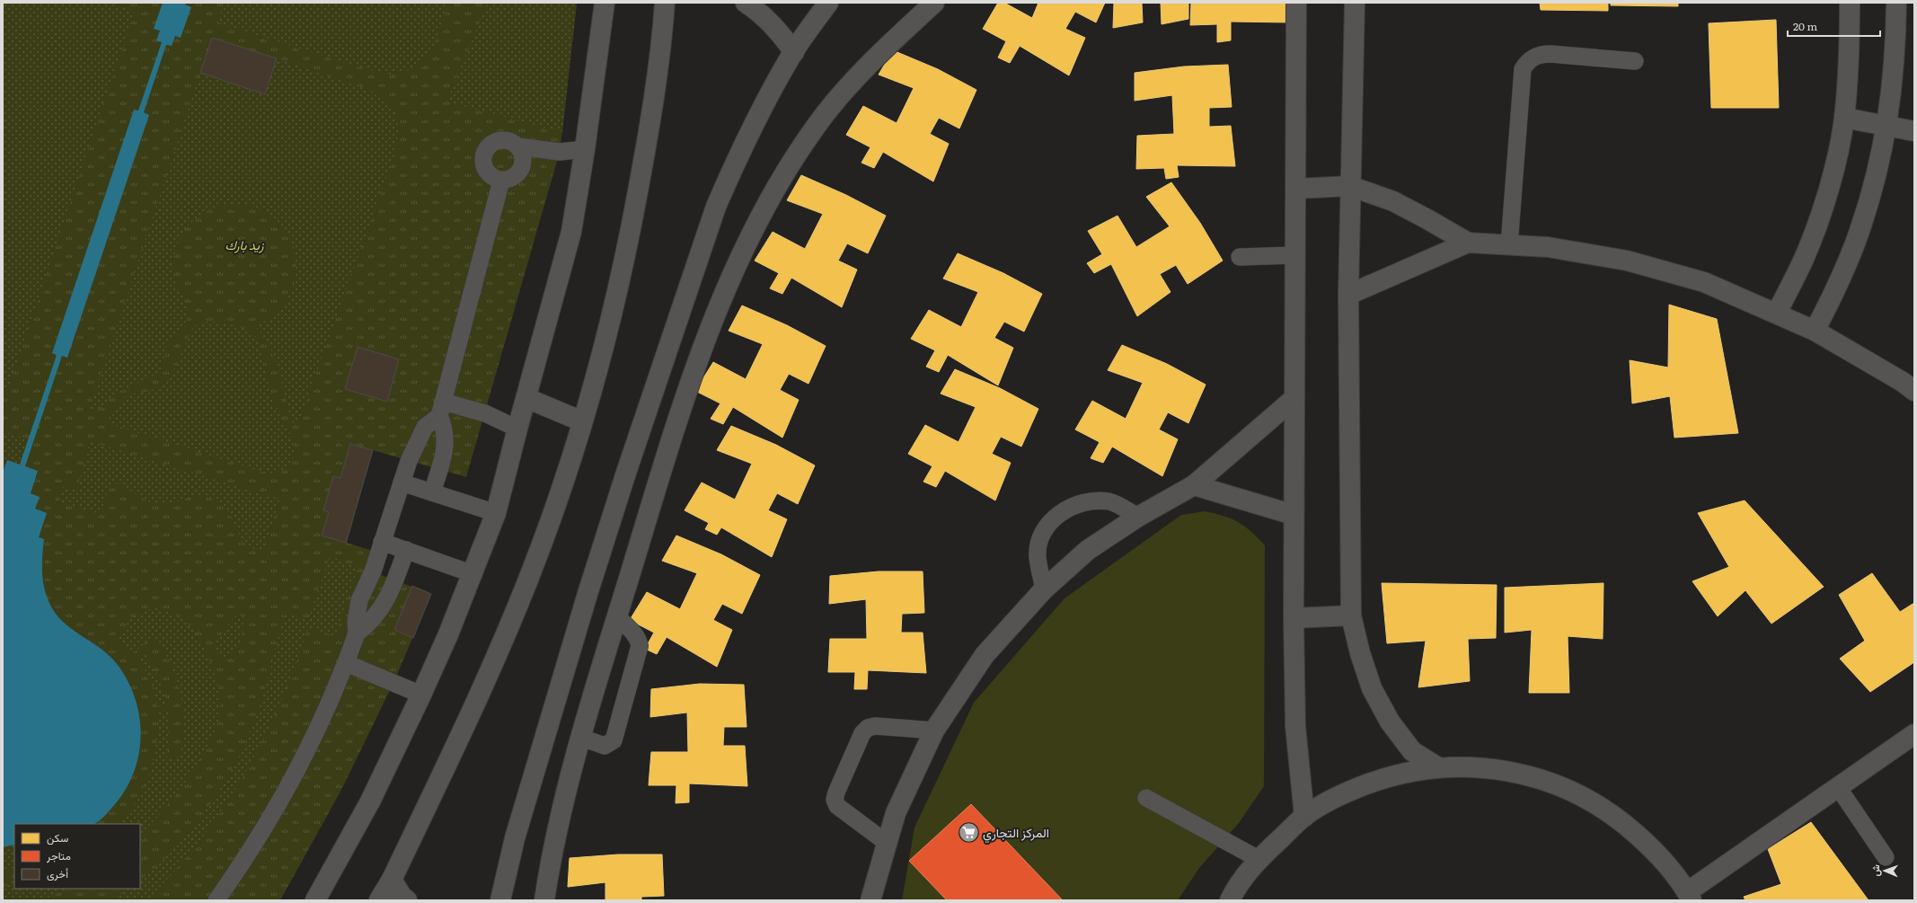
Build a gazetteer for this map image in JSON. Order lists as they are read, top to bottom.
{
  "parks": ["زيد بارك"],
  "places": {
    "supermarket": ["المركز التجاري"]
  },
  "legend": ["سكن", "متاجر", "أخرى"],
  "scale_bar": "20 m",
  "north": "left"
}
